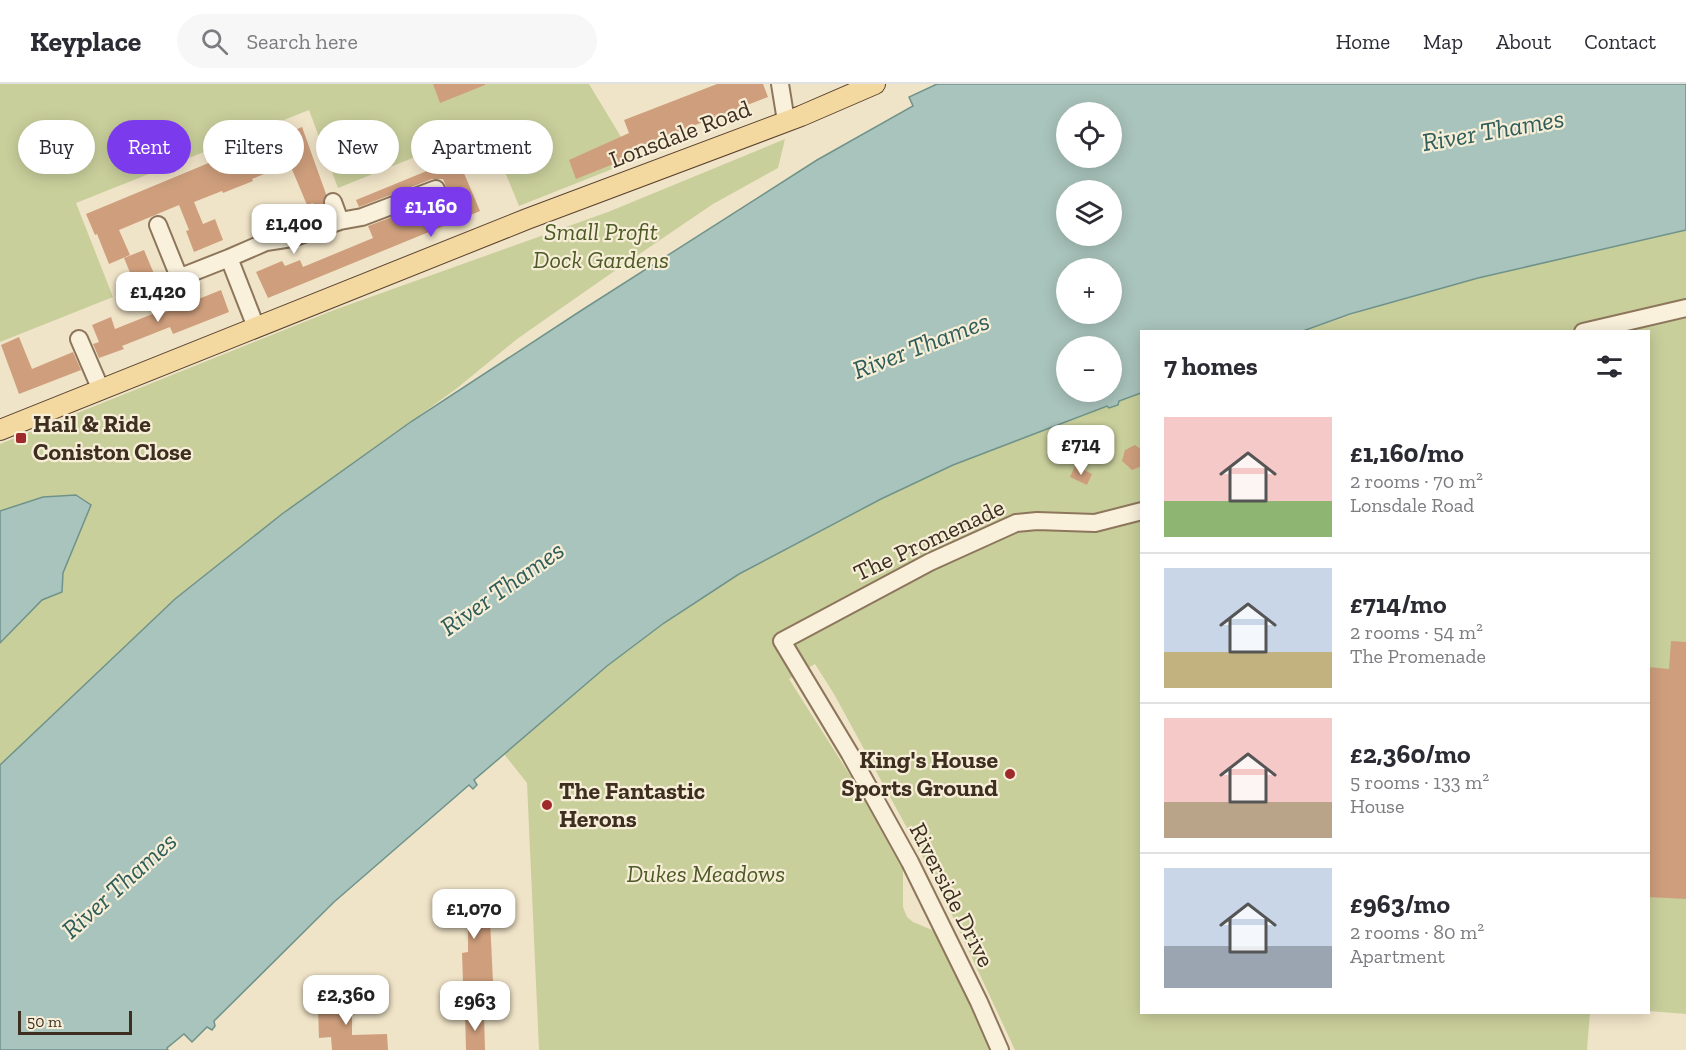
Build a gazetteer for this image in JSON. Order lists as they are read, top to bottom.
{
  "streets": {
    "main road": ["Lonsdale Road"],
    "street": ["The Promenade", "Riverside Drive"]
  },
  "crossings": [
    ["The Promenade", "Riverside Drive"]
  ],
  "water": ["River Thames"],
  "parks": ["Small Profit Dock Gardens", "Dukes Meadows"],
  "places": {
    "transit": ["Hail & Ride Coniston Close"],
    "other": ["King's House Sports Ground", "The Fantastic Herons"]
  },
  "scale_bar": "50 m",
  "page": {
    "header": "Keyplace",
    "search": "Search here",
    "nav": [
      "Home",
      "Map",
      "About",
      "Contact"
    ],
    "map_buttons": ["+", "−"],
    "chip": [
      "Buy",
      "Rent",
      "Filters",
      "New",
      "Apartment"
    ],
    "price": [
      "£1,160",
      "£1,400",
      "£1,420",
      "£714",
      "£1,070",
      "£2,360",
      "£963"
    ],
    "heading": "7 homes",
    "list": [
      {
        "name": "£1,160/mo",
        "note": "2 rooms · 70 m² · Lonsdale Road"
      },
      {
        "name": "£714/mo",
        "note": "2 rooms · 54 m² · The Promenade"
      },
      {
        "name": "£2,360/mo",
        "note": "5 rooms · 133 m² · House"
      },
      {
        "name": "£963/mo",
        "note": "2 rooms · 80 m² · Apartment"
      }
    ],
    "scale": "50 m"
  }
}
